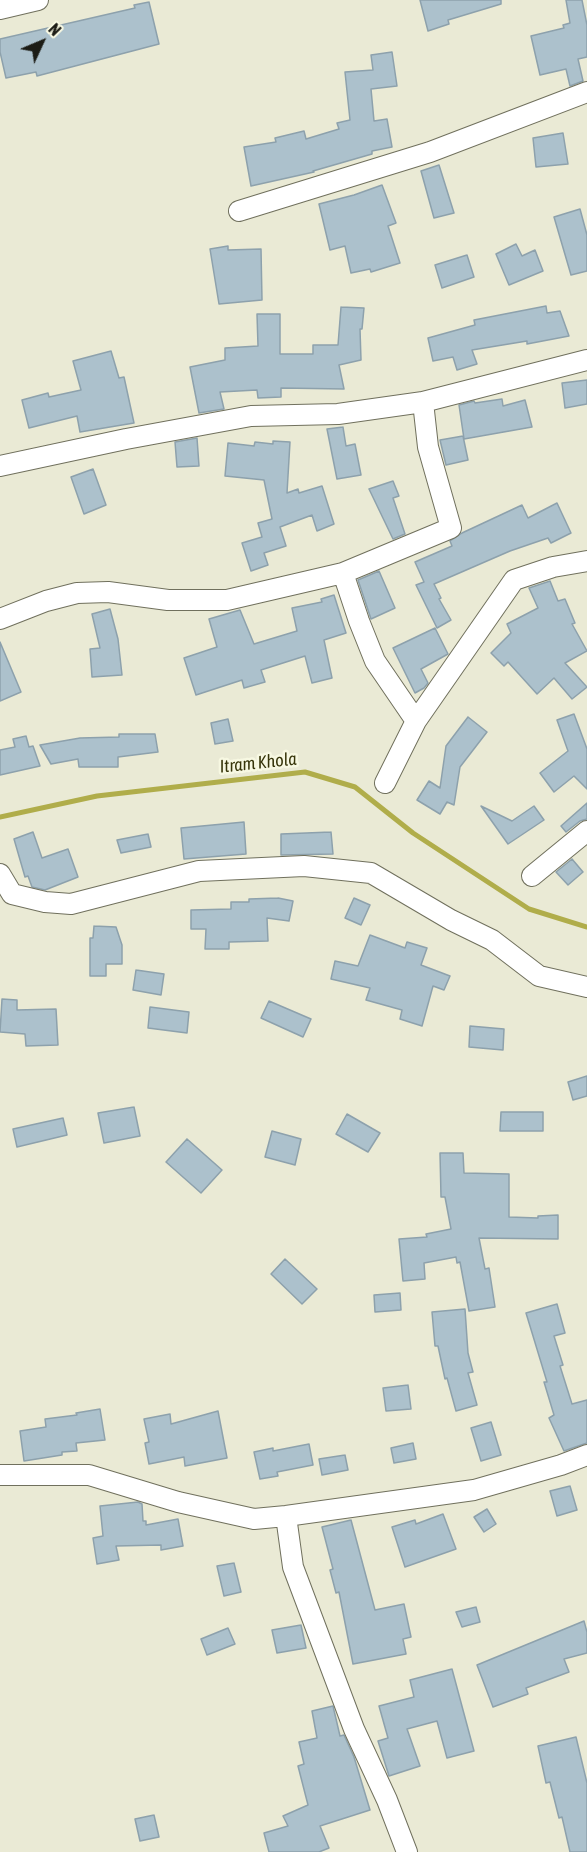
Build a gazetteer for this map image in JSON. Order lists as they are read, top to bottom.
{
  "water": ["Itram Khola"],
  "north": "top right"
}
